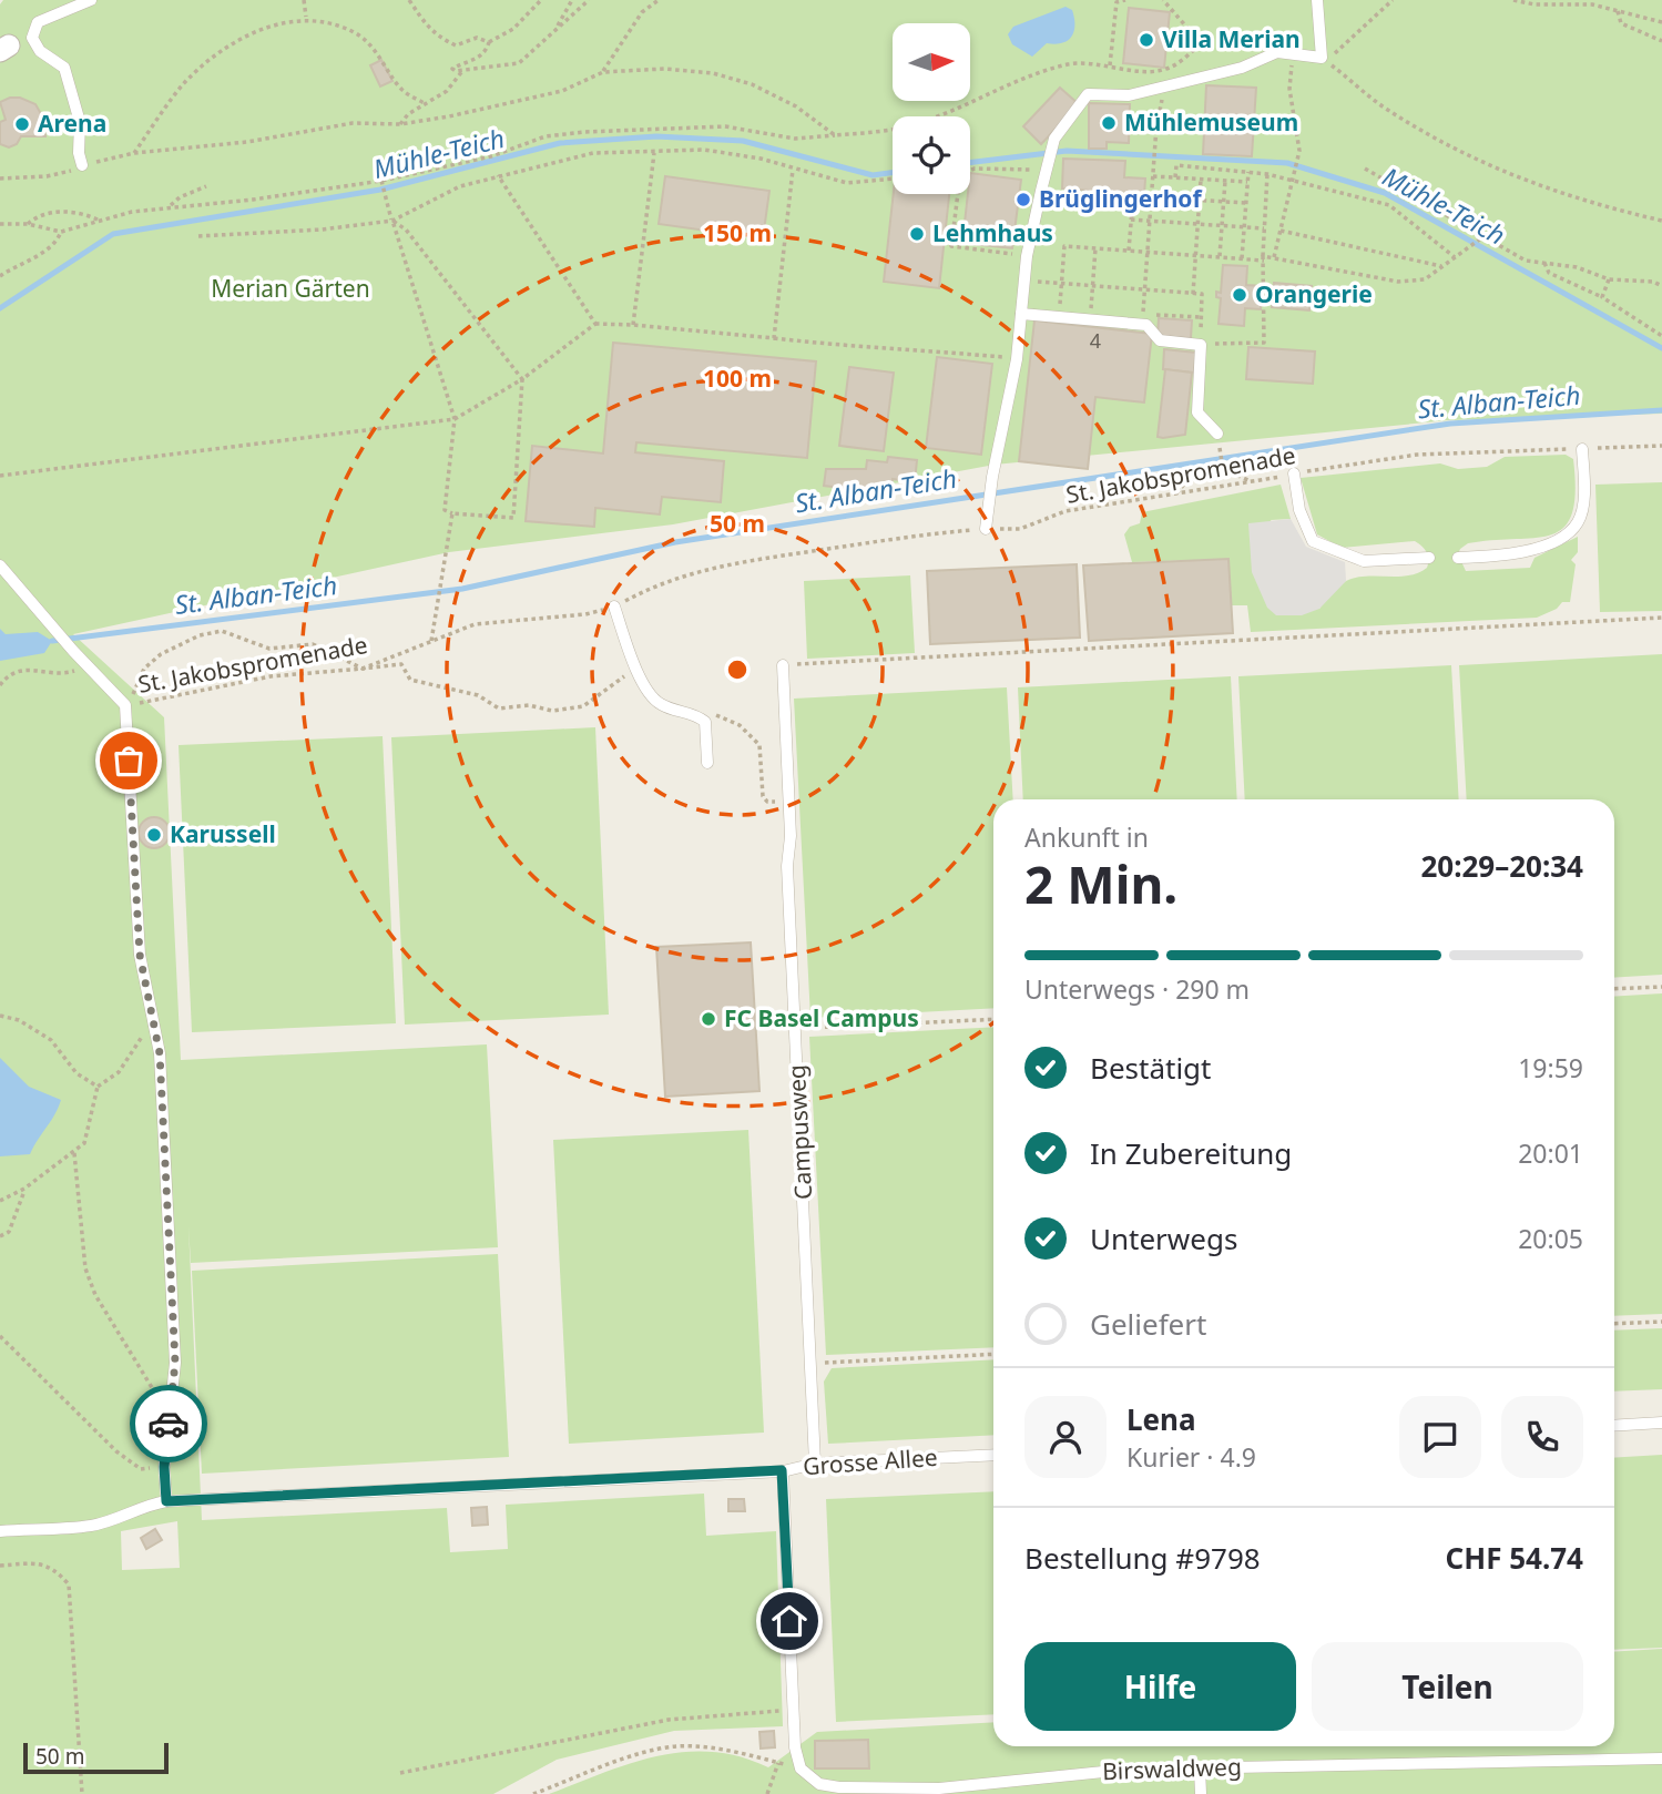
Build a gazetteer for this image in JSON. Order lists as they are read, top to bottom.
{
  "streets": {
    "lane": ["Campusweg", "Grosse Allee", "Birswaldweg"],
    "path": ["St. Jakobspromenade"]
  },
  "crossings": [
    ["Campusweg", "Grosse Allee"]
  ],
  "water": ["Mühle-Teich", "St. Alban-Teich"],
  "parks": ["Merian Gärten"],
  "places": [
    "Villa Merian",
    "Mühlemuseum",
    "Arena",
    "Brüglingerhof",
    "Lehmhaus",
    "Orangerie",
    "Karussell",
    "FC Basel Campus"
  ],
  "house_numbers": ["4"],
  "scale_bar": "50 m",
  "north": "right",
  "page": {
    "heading": ["2 Min.", "Ankunft in", "20:29–20:34"],
    "panel": [
      "Lena",
      "Kurier · 4.9",
      "Bestellung #9798",
      "CHF 54.74"
    ],
    "bar": "Unterwegs · 290 m",
    "list": [
      ["Bestätigt", "19:59"],
      ["In Zubereitung", "20:01"],
      ["Unterwegs", "20:05"],
      "Geliefert"
    ],
    "buttons": ["Hilfe", "Teilen"],
    "scale": "50 m"
  },
  "rings": ["150 m", "100 m", "50 m"]
}
